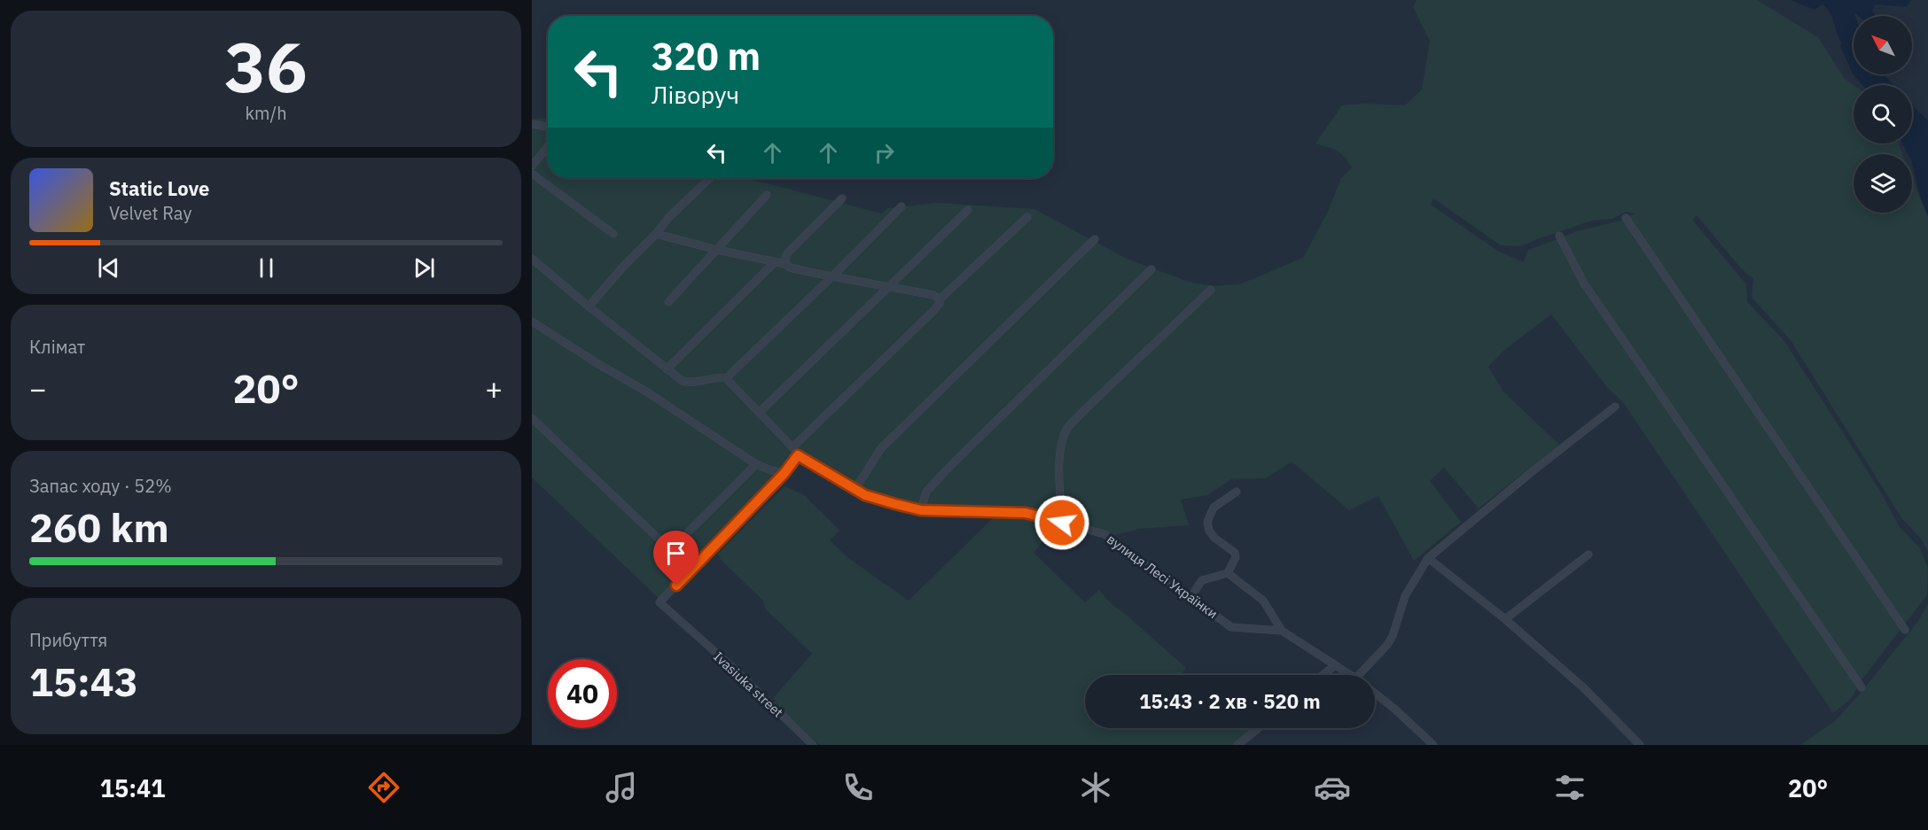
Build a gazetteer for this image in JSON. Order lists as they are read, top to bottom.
{
  "streets": {
    "street": ["вулиця Лесі Українки", "Ivasiuka street"]
  },
  "north": "top left",
  "page": {
    "tile": [
      ["36", "km/h"],
      "Клімат",
      ["Запас ходу · 52%", "260 km"],
      ["Прибуття", "15:43"]
    ],
    "turn": ["320 m", "Ліворуч"],
    "song": ["Static Love", "Velvet Ray"],
    "heat": ["−", "20°", "+"],
    "limit": "40",
    "trip": "15:43 · 2 хв · 520 m",
    "tabs": ["15:41", "20°"]
  }
}
